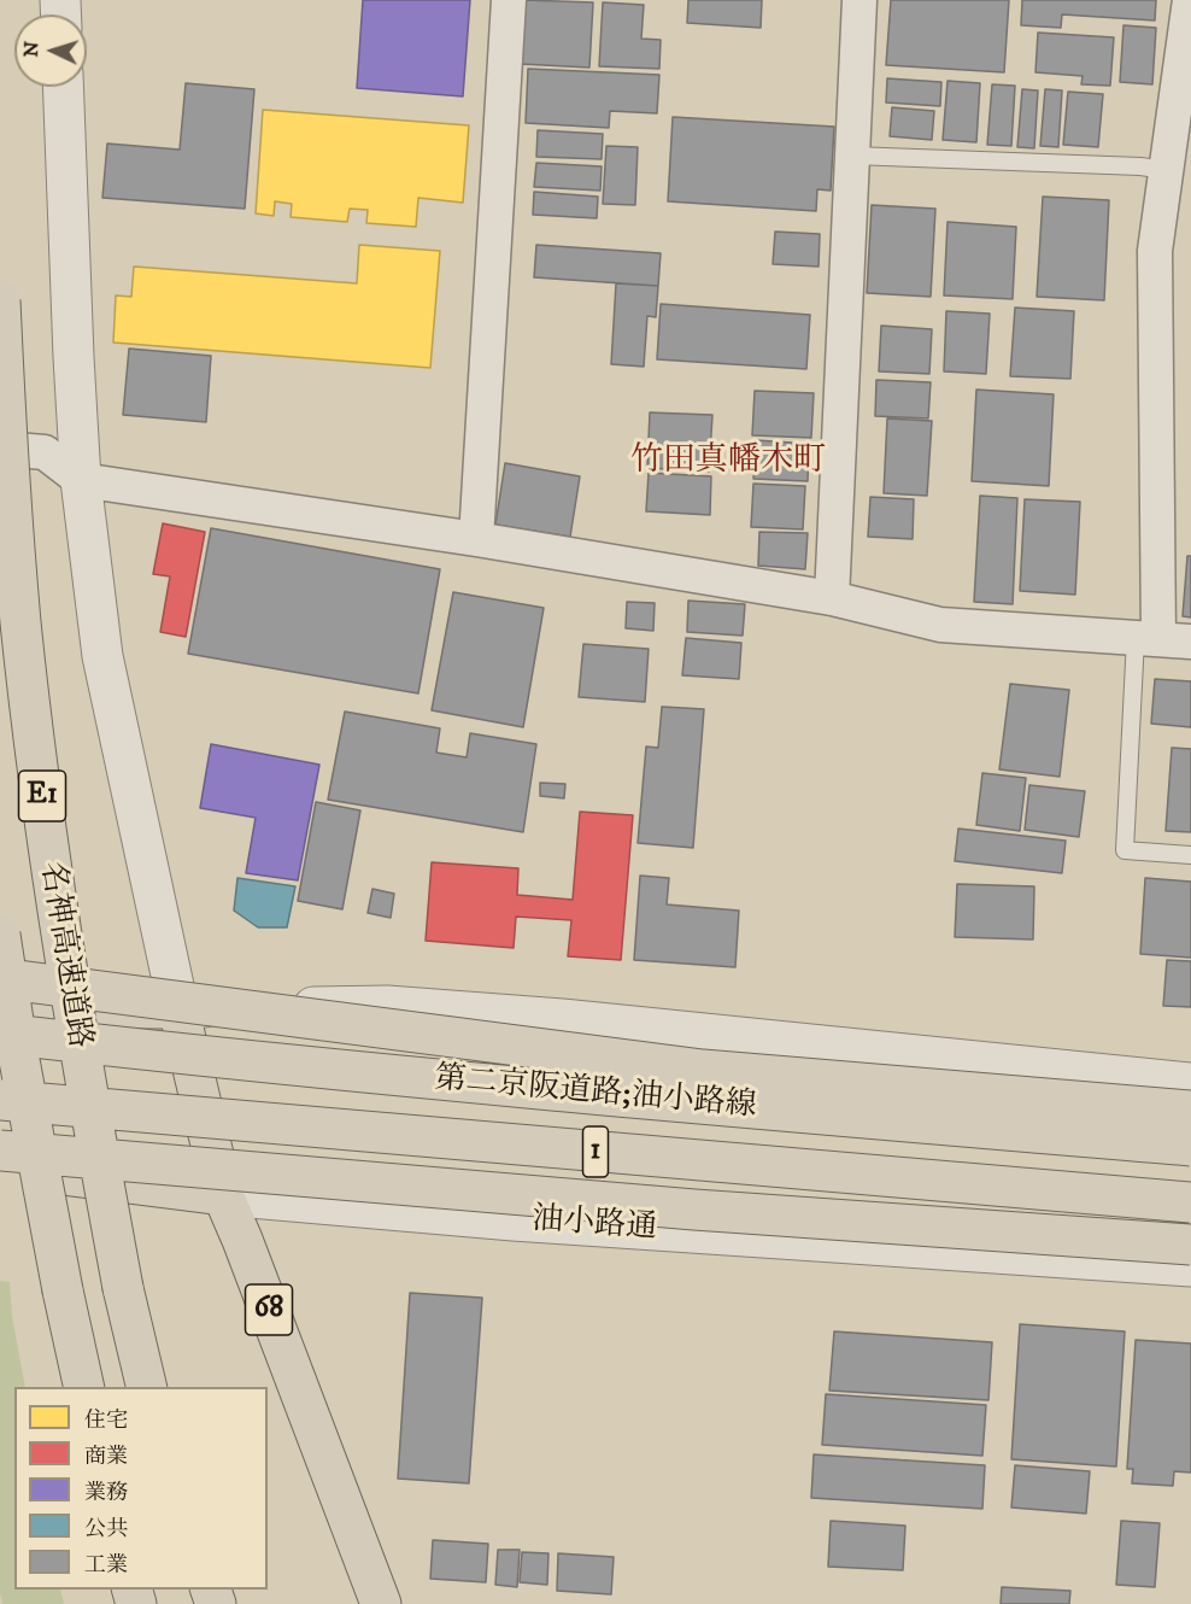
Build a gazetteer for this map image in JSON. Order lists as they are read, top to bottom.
{
  "streets": {
    "main road": [
      "E1",
      "名神高速道路",
      "第二京阪道路;油小路線",
      "1",
      "油小路通",
      "68"
    ]
  },
  "crossings": [
    ["油小路通", "68"]
  ],
  "districts": ["竹田真幡木町"],
  "legend": [
    "住宅",
    "商業",
    "業務",
    "公共",
    "工業"
  ],
  "north": "left"
}
